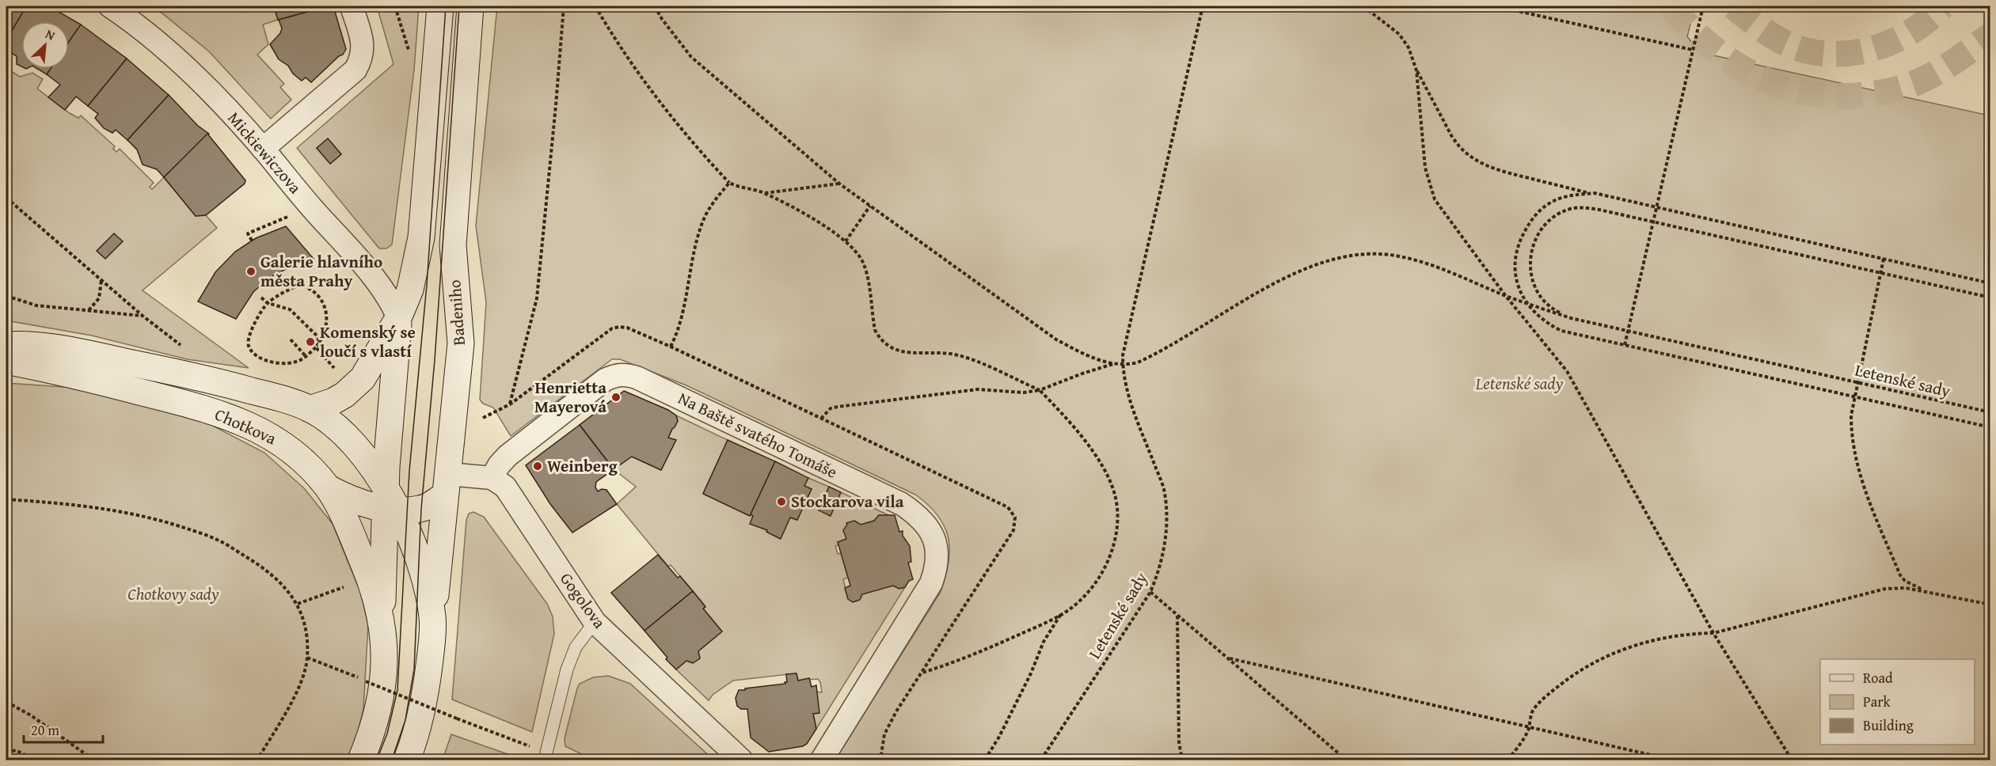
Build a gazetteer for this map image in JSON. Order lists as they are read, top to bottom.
{
  "streets": {
    "main road": ["Badeniho", "Chotkova"],
    "street": ["Mickiewiczova", "Na Baště svatého Tomáše", "Gogolova"],
    "path": ["Letenské sady"]
  },
  "crossings": [
    ["Badeniho", "Chotkova"],
    ["Na Baště svatého Tomáše", "Gogolova"]
  ],
  "parks": ["Letenské sady", "Chotkovy sady"],
  "places": [
    "Galerie hlavního města Prahy",
    "Komenský se loučí s vlastí",
    "Henrietta Mayerová",
    "Weinberg",
    "Stockarova vila"
  ],
  "legend": ["Road", "Park", "Building"],
  "scale_bar": "20 m",
  "north": "top right"
}
